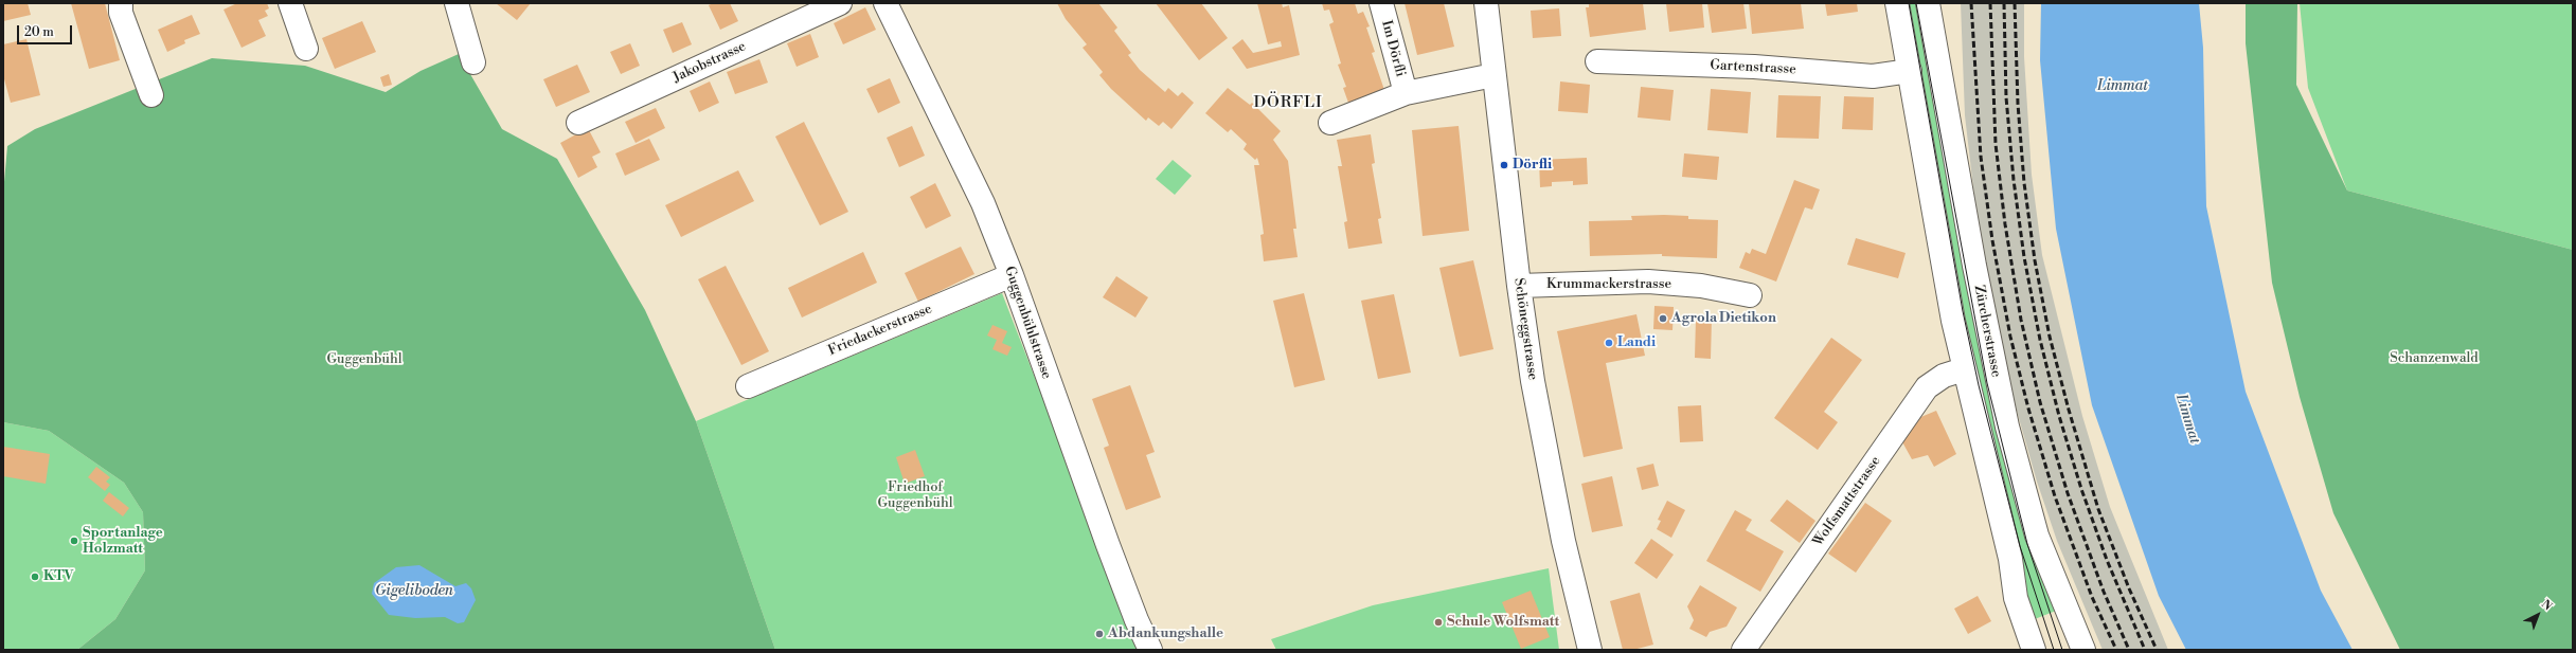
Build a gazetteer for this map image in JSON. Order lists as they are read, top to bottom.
{
  "streets": {
    "street": [
      "Im Dörfli",
      "Jakobstrasse",
      "Gartenstrasse",
      "Krummackerstrasse",
      "Guggenbühlstrasse",
      "Schöneggstrasse",
      "Friedackerstrasse",
      "Zürcherstrasse",
      "Wolfsmattstrasse"
    ]
  },
  "crossings": [
    ["Im Dörfli", "Schöneggstrasse"],
    ["Krummackerstrasse", "Schöneggstrasse"],
    ["Guggenbühlstrasse", "Friedackerstrasse"]
  ],
  "districts": ["DÖRFLI"],
  "water": ["Limmat", "Gigeliboden"],
  "parks": ["Schanzenwald", "Guggenbühl", "Friedhof Guggenbühl"],
  "places": [
    "Dörfli",
    "Agrola Dietikon",
    "Landi",
    "Sportanlage Holzmatt",
    "KTV",
    "Schule Wolfsmatt",
    "Abdankungshalle"
  ],
  "scale_bar": "20 m",
  "north": "top right"
}
